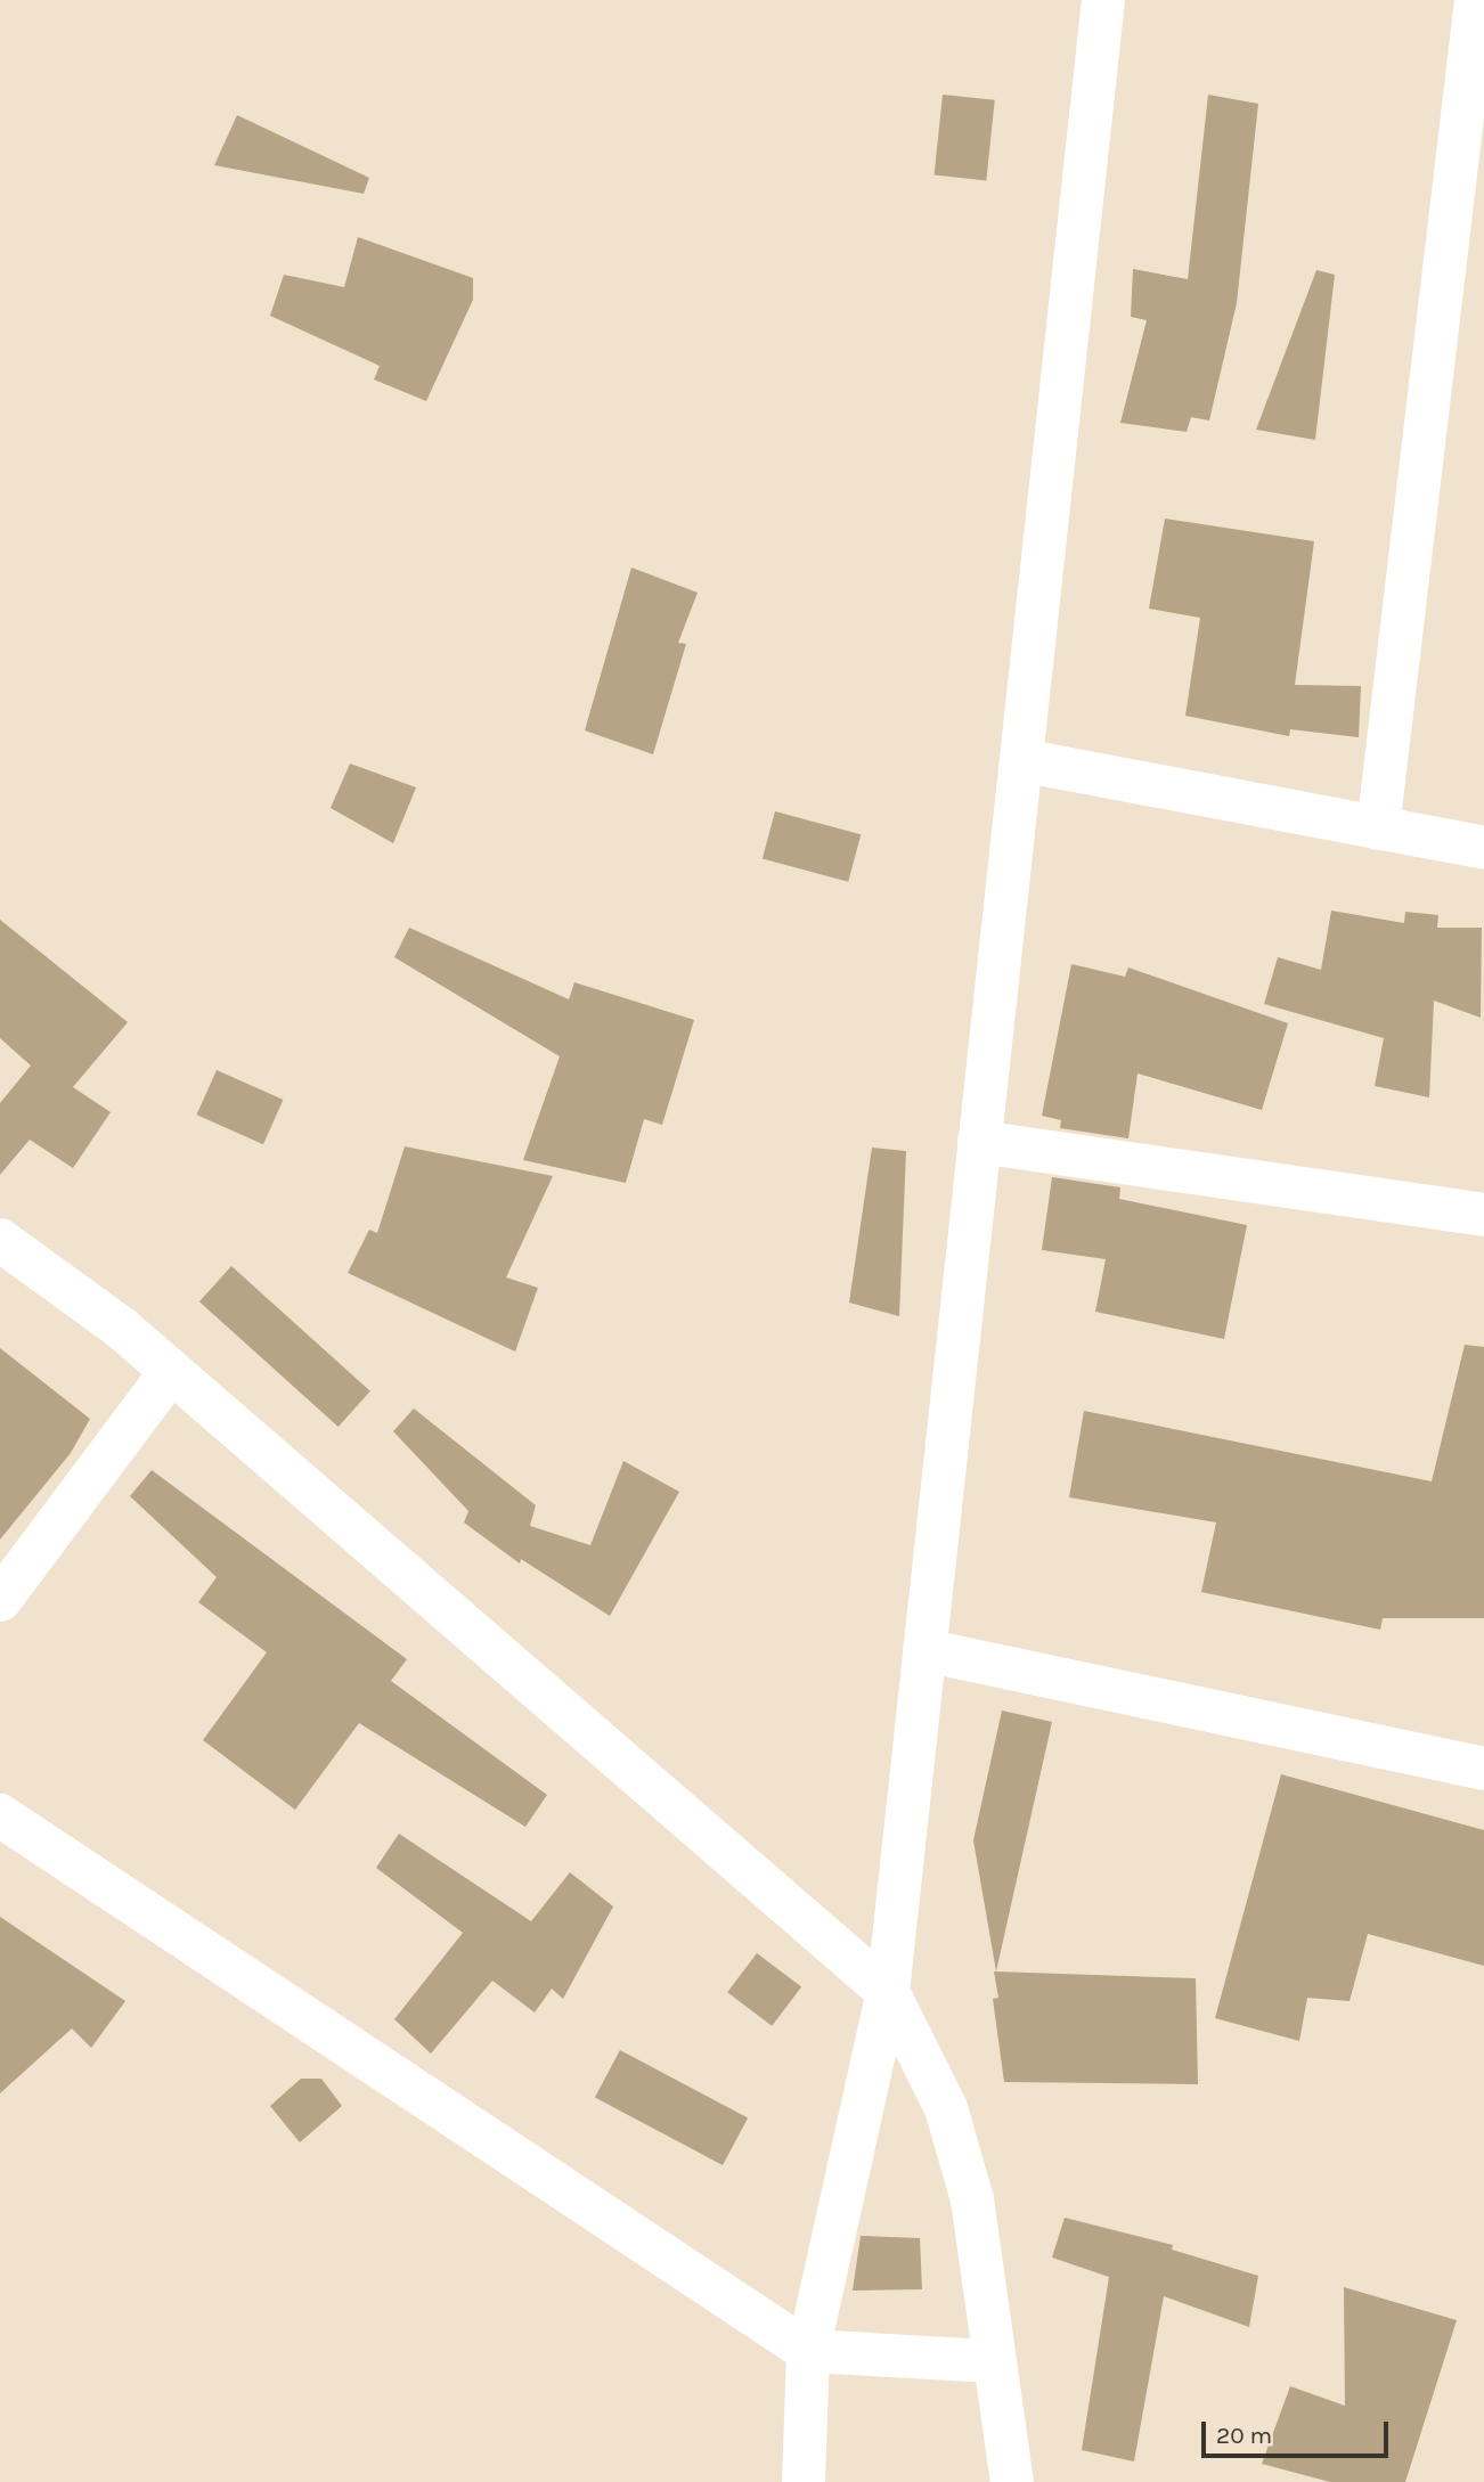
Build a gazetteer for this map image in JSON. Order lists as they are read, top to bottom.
{
  "scale_bar": "20 m"
}
